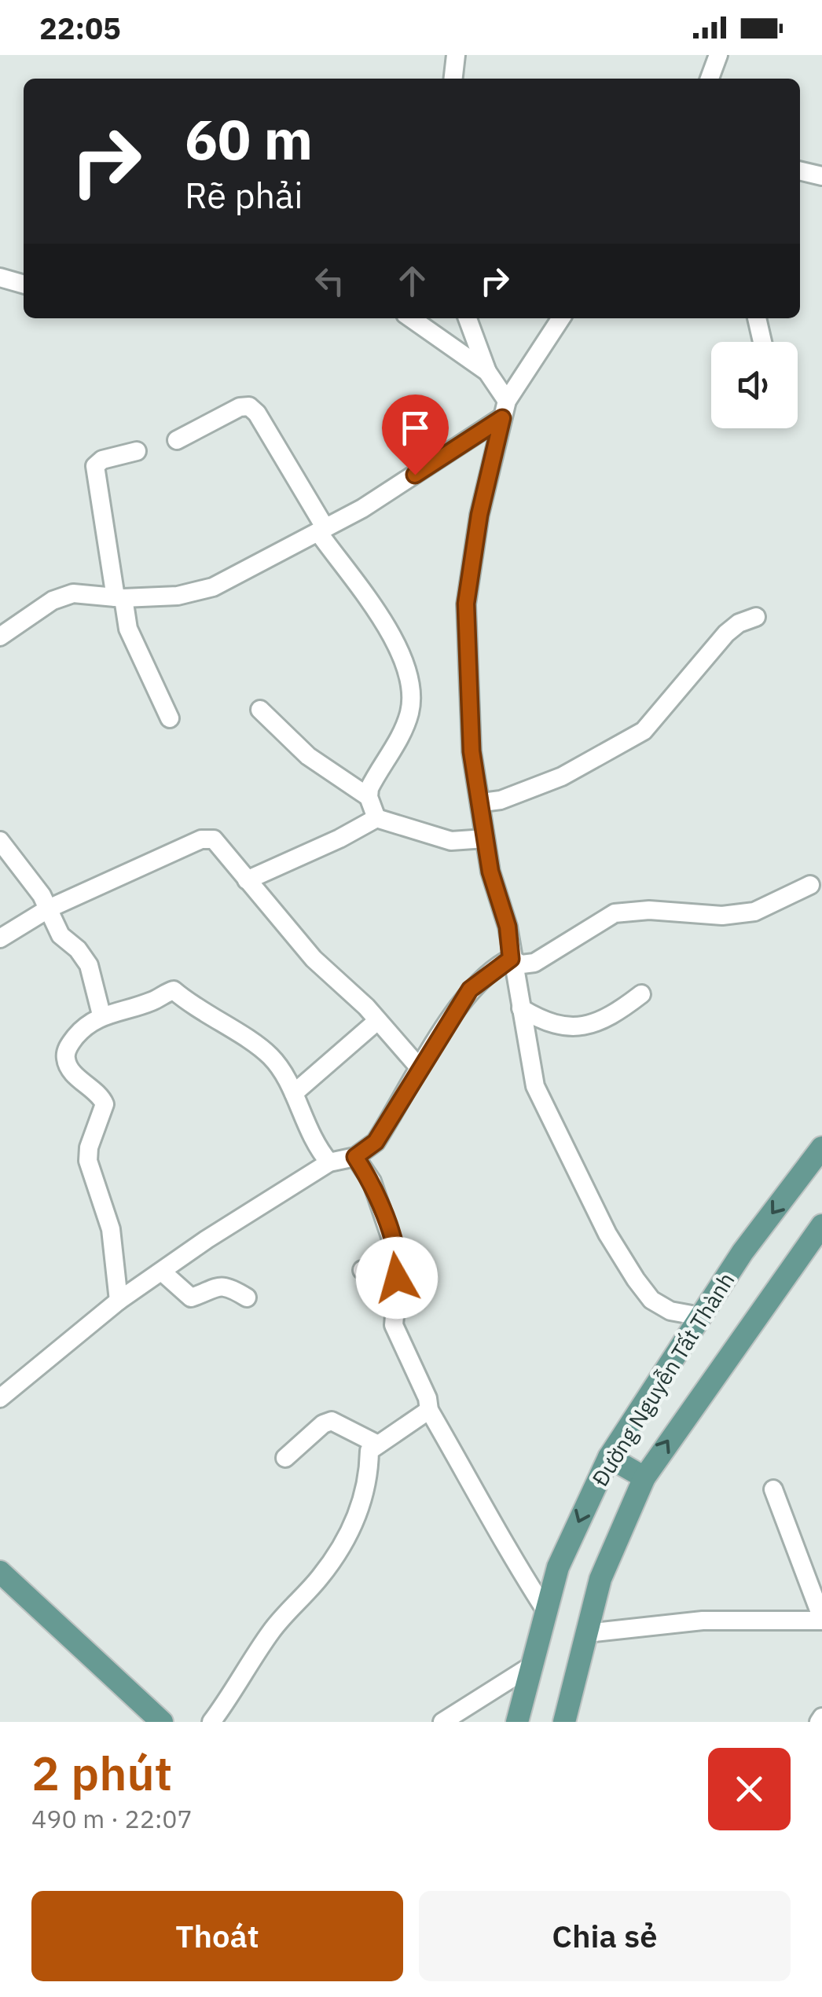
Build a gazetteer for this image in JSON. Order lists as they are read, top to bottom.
{
  "streets": {
    "main road": ["Đường Nguyễn Tất Thành"]
  },
  "page": {
    "status": "22:05",
    "turn": ["60 m", "Rẽ phải"],
    "heading": ["2 phút", "490 m · 22:07"],
    "buttons": ["Thoát", "Chia sẻ"]
  }
}
